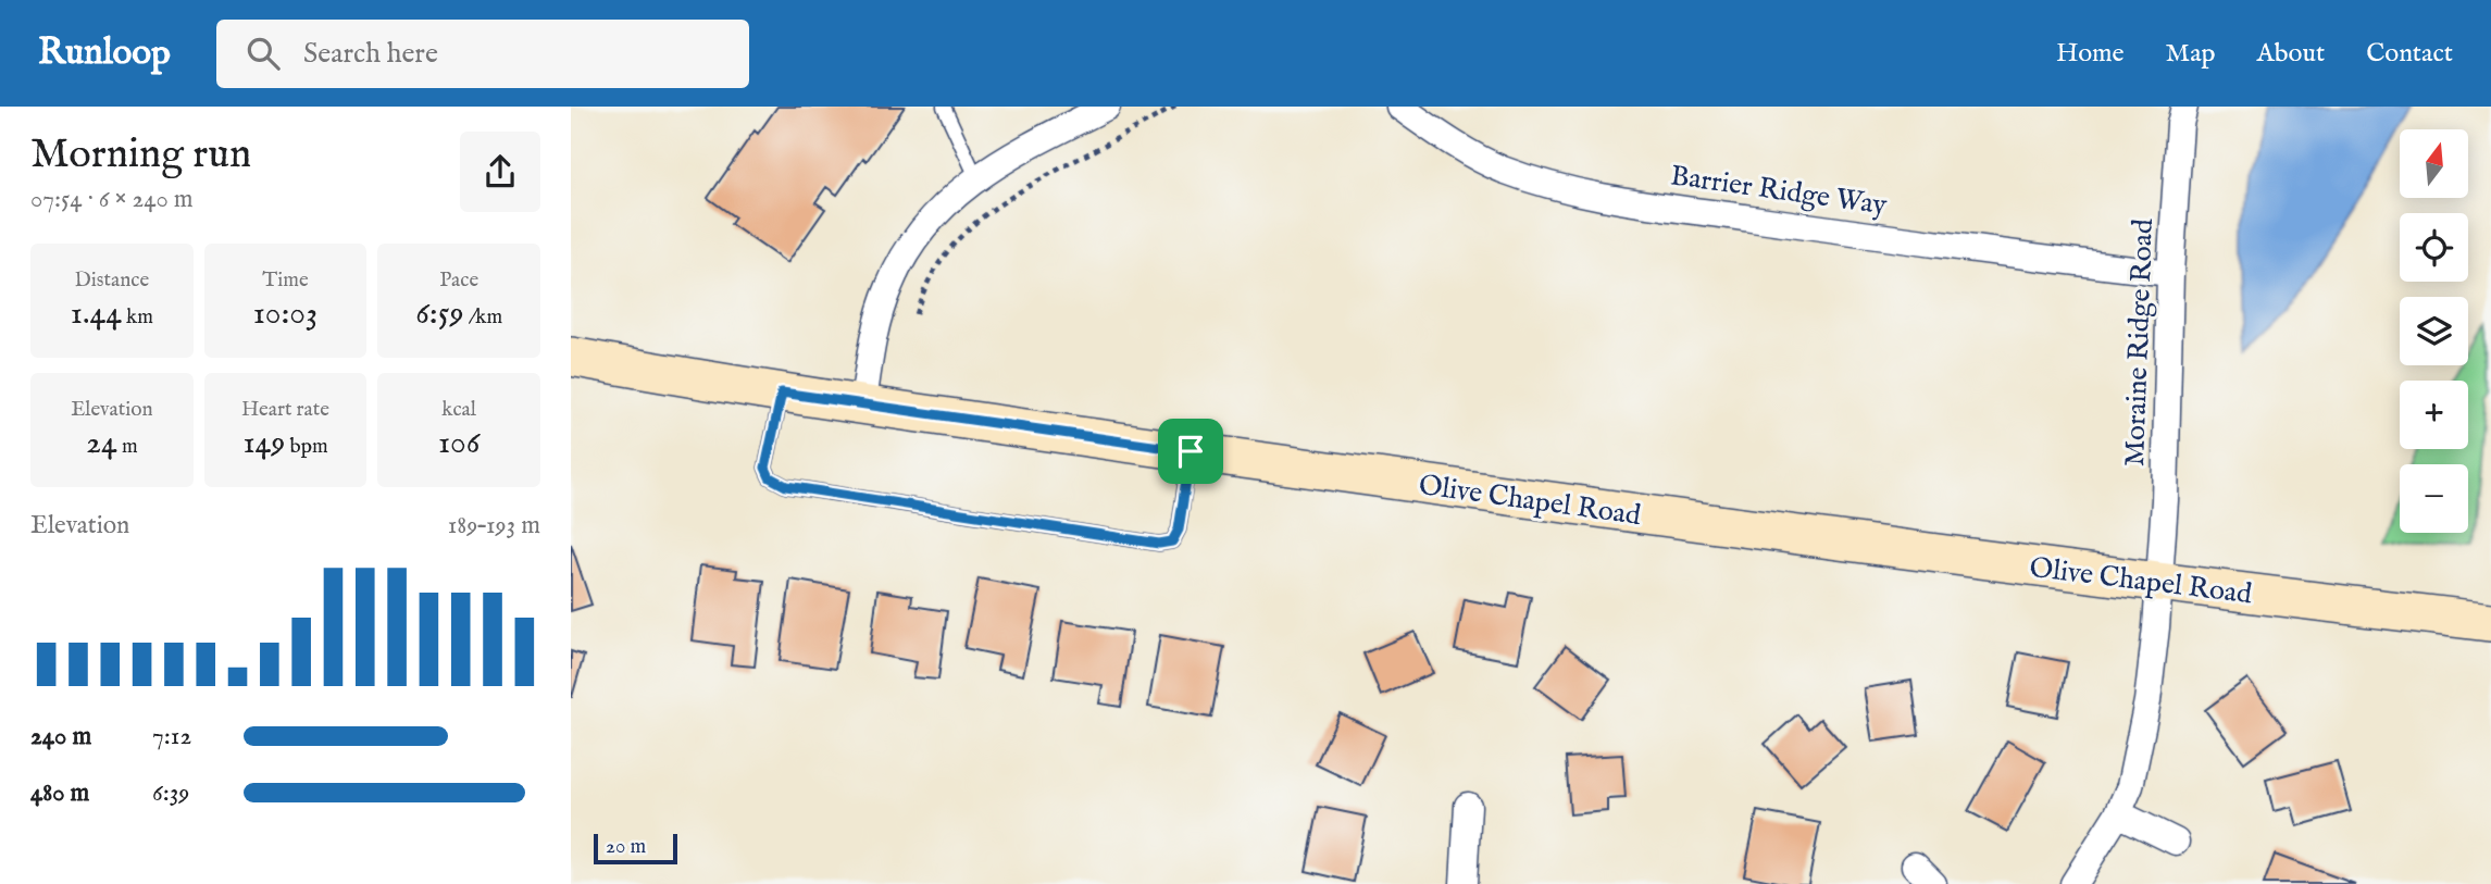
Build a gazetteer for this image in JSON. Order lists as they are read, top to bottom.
{
  "streets": {
    "main road": ["Olive Chapel Road"],
    "street": ["Barrier Ridge Way", "Moraine Ridge Road"]
  },
  "crossings": [
    ["Barrier Ridge Way", "Moraine Ridge Road"],
    ["Moraine Ridge Road", "Olive Chapel Road"]
  ],
  "scale_bar": "20 m",
  "north": "top",
  "page": {
    "header": "Runloop",
    "search": "Search here",
    "nav": [
      "Home",
      "Map",
      "About",
      "Contact"
    ],
    "heading": ["Morning run", "07:54 · 6 × 240 m"],
    "map_buttons": ["+", "−"],
    "stats": [
      ["Distance", "1.44 km"],
      ["Time", "10:03"],
      ["Pace", "6:59 /km"],
      ["Elevation", "24 m"],
      ["Heart rate", "149 bpm"],
      ["kcal", "106"]
    ],
    "chart": ["Elevation", "189–193 m"],
    "list": [
      {
        "name": "240 m",
        "note": "7:12"
      },
      {
        "name": "480 m",
        "note": "6:39"
      }
    ],
    "scale": "20 m"
  }
}
